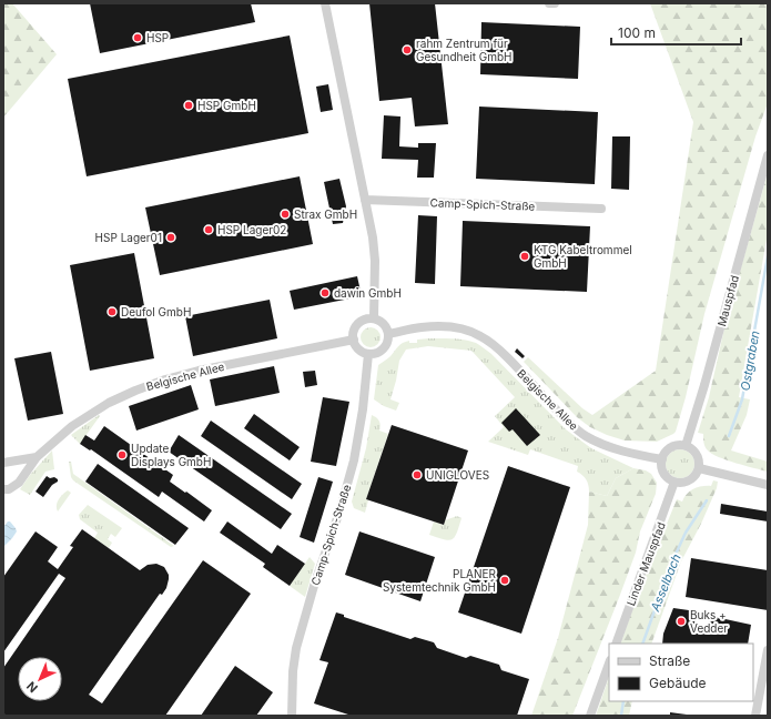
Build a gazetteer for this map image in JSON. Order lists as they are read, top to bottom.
{
  "streets": {
    "street": [
      "Camp-Spich-Straße",
      "Mauspfad",
      "Belgische Allee",
      "Linder Mauspfad"
    ]
  },
  "crossings": [
    ["Camp-Spich-Straße", "Belgische Allee"],
    ["Mauspfad", "Belgische Allee"],
    ["Mauspfad", "Linder Mauspfad"],
    ["Belgische Allee", "Linder Mauspfad"]
  ],
  "water": ["Ostgraben", "Asselbach"],
  "places": [
    "HSP",
    "rahm Zentrum für Gesundheit GmbH",
    "HSP GmbH",
    "Strax GmbH",
    "HSP Lager02",
    "HSP Lager01",
    "KTG Kabeltrommel GmbH",
    "dawin GmbH",
    "Deufol GmbH",
    "Update Displays GmbH",
    "UNIGLOVES",
    "PLANER Systemtechnik GmbH",
    "Buks + Vedder"
  ],
  "legend": ["Straße", "Gebäude"],
  "scale_bar": "100 m",
  "north": "bottom left"
}
